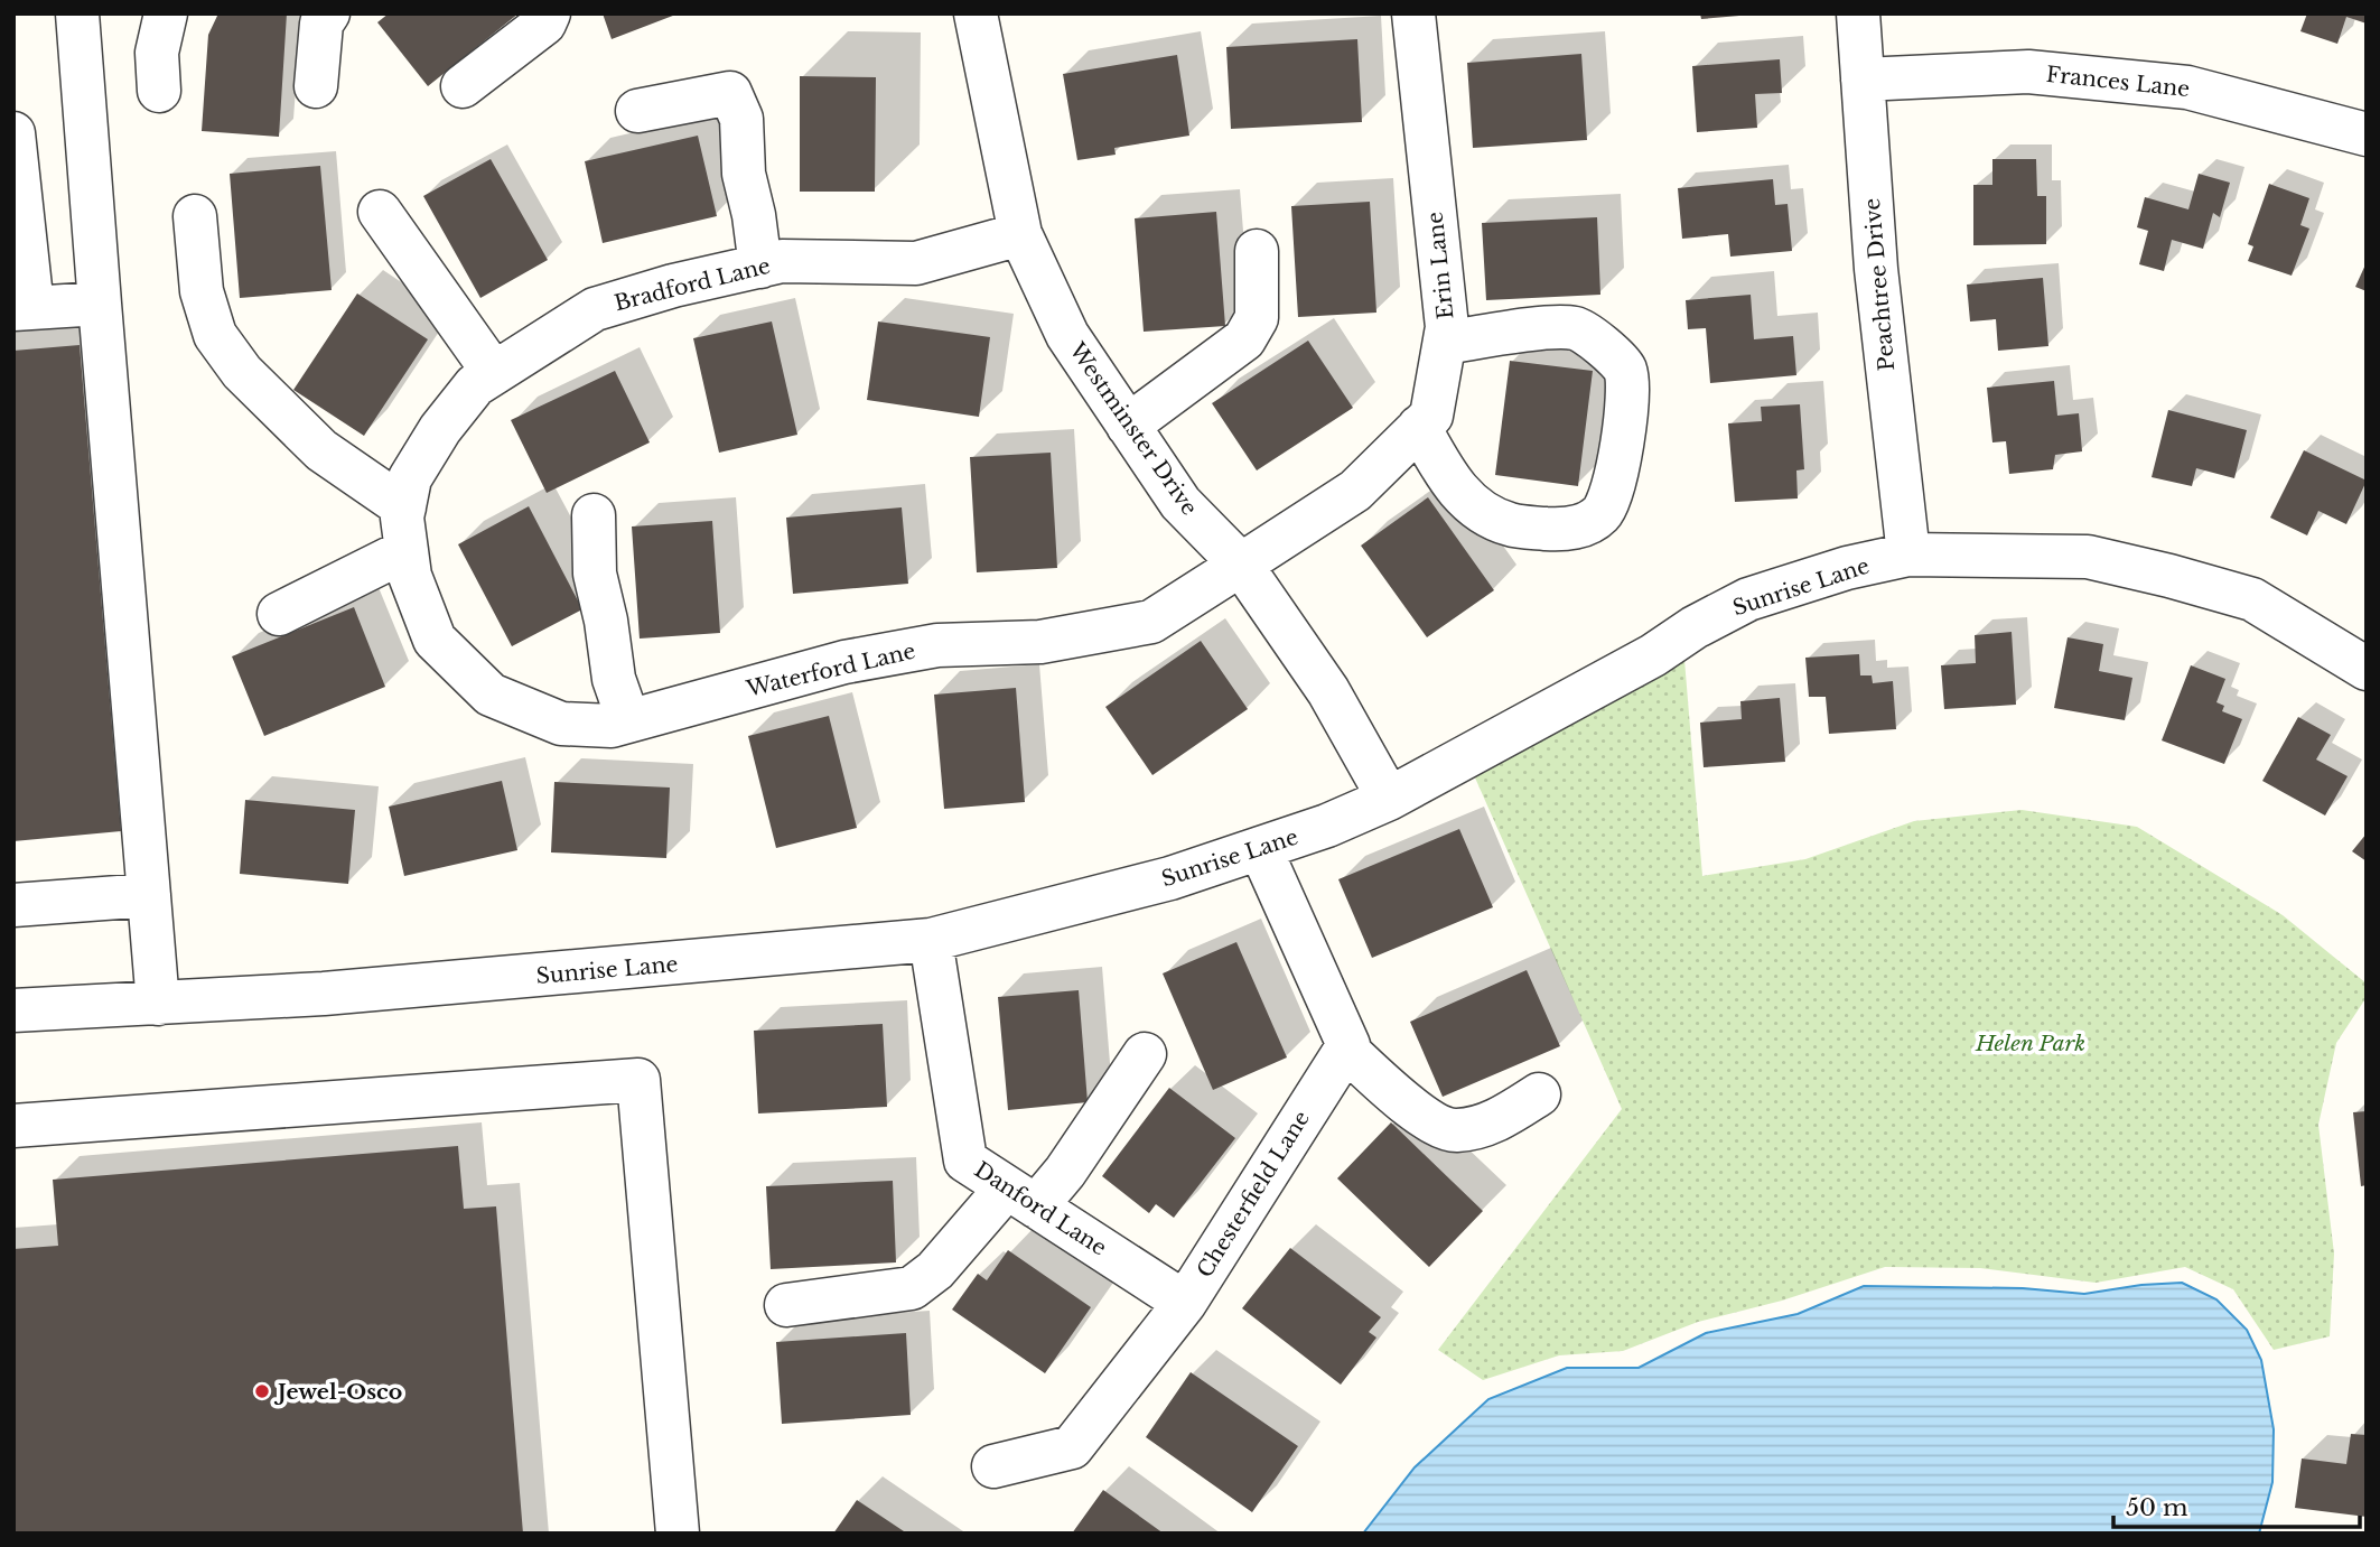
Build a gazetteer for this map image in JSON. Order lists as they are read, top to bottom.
{
  "streets": {
    "street": [
      "Frances Lane",
      "Erin Lane",
      "Bradford Lane",
      "Peachtree Drive",
      "Westminster Drive",
      "Sunrise Lane",
      "Waterford Lane",
      "Chesterfield Lane",
      "Danford Lane"
    ]
  },
  "crossings": [
    ["Frances Lane", "Peachtree Drive"],
    ["Erin Lane", "Westminster Drive"],
    ["Erin Lane", "Waterford Lane"],
    ["Bradford Lane", "Westminster Drive"],
    ["Bradford Lane", "Waterford Lane"],
    ["Peachtree Drive", "Sunrise Lane"],
    ["Westminster Drive", "Sunrise Lane"],
    ["Westminster Drive", "Waterford Lane"],
    ["Sunrise Lane", "Danford Lane"],
    ["Chesterfield Lane", "Danford Lane"]
  ],
  "parks": ["Helen Park"],
  "places": ["Jewel-Osco"],
  "scale_bar": "50 m"
}
